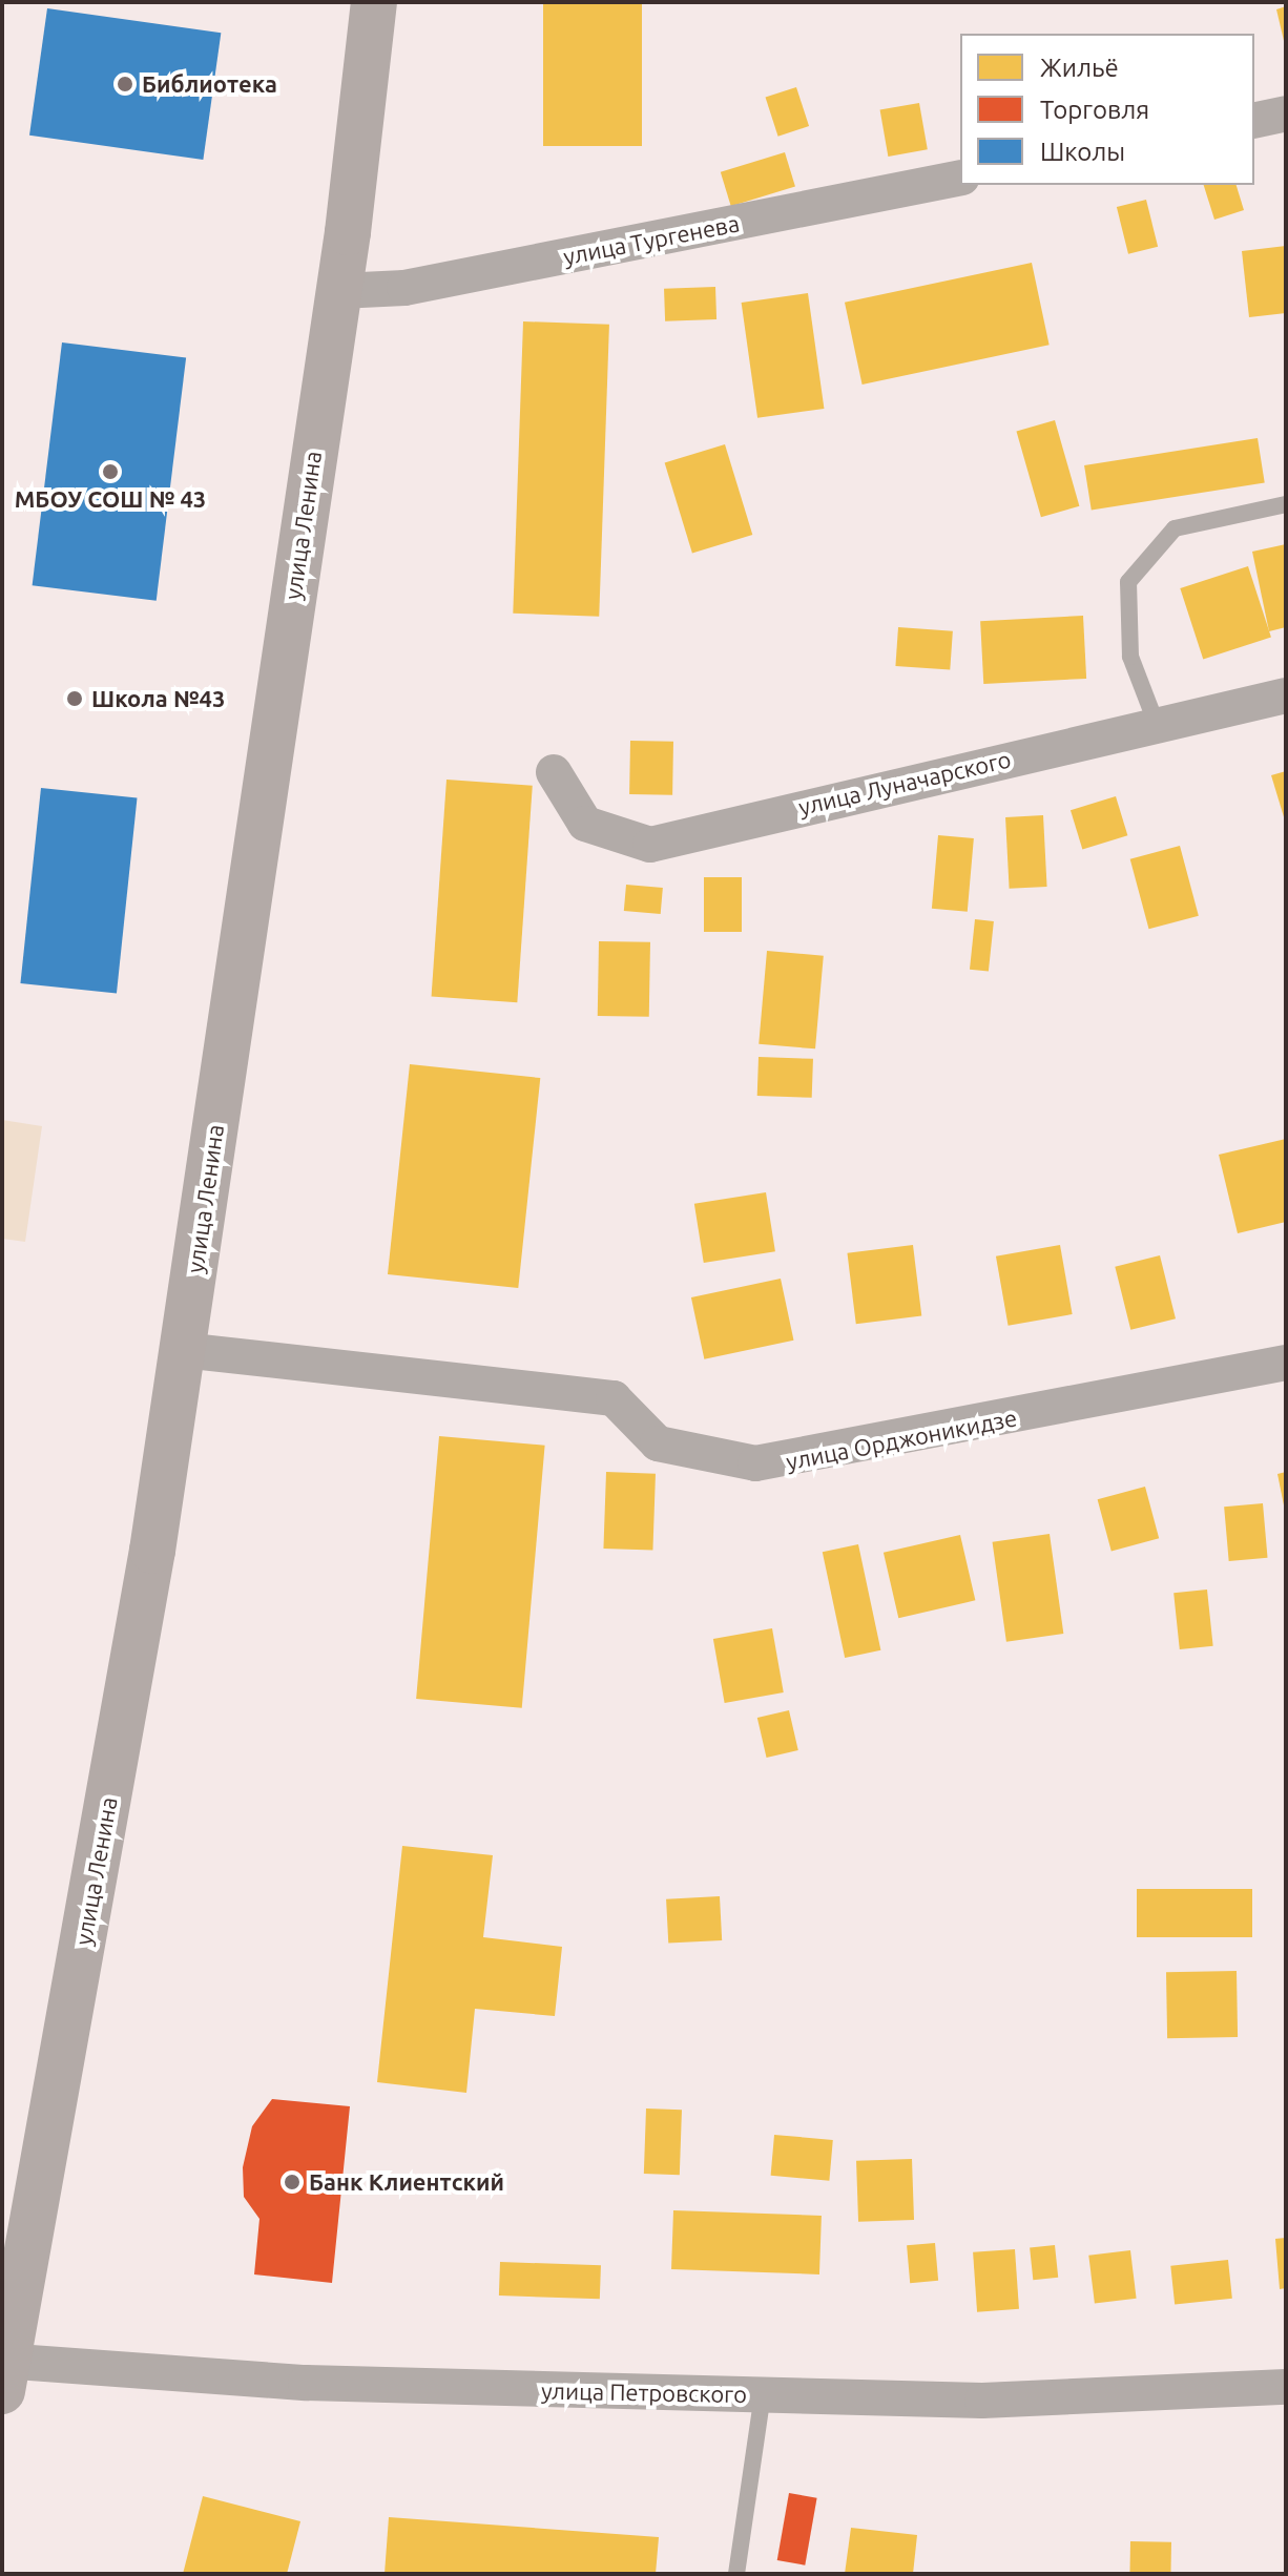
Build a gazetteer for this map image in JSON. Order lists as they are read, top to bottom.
{
  "streets": {
    "street": [
      "улица Тургенева",
      "улица Ленина",
      "улица Луначарского",
      "улица Орджоникидзе",
      "улица Петровского"
    ]
  },
  "crossings": [
    ["улица Тургенева", "улица Ленина"],
    ["улица Ленина", "улица Орджоникидзе"],
    ["улица Ленина", "улица Петровского"]
  ],
  "places": [
    "Библиотека",
    "МБОУ СОШ № 43",
    "Школа №43",
    "Банк Клиентский"
  ],
  "legend": ["Жильё", "Торговля", "Школы"]
}
